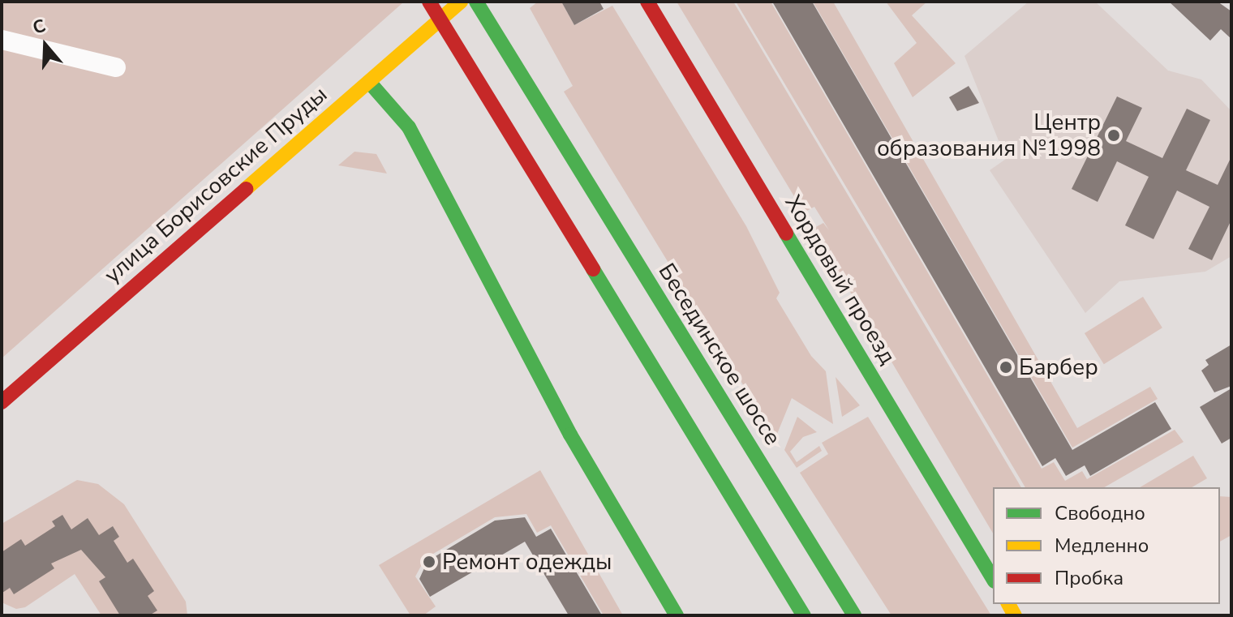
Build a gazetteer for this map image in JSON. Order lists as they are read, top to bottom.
{
  "streets": {
    "main road": ["улица Борисовские Пруды", "Хордовый проезд", "Бесединское шоссе"]
  },
  "places": ["Центр образования №1998", "Барбер", "Ремонт одежды"],
  "legend": ["Свободно", "Медленно", "Пробка"],
  "north": "top"
}
